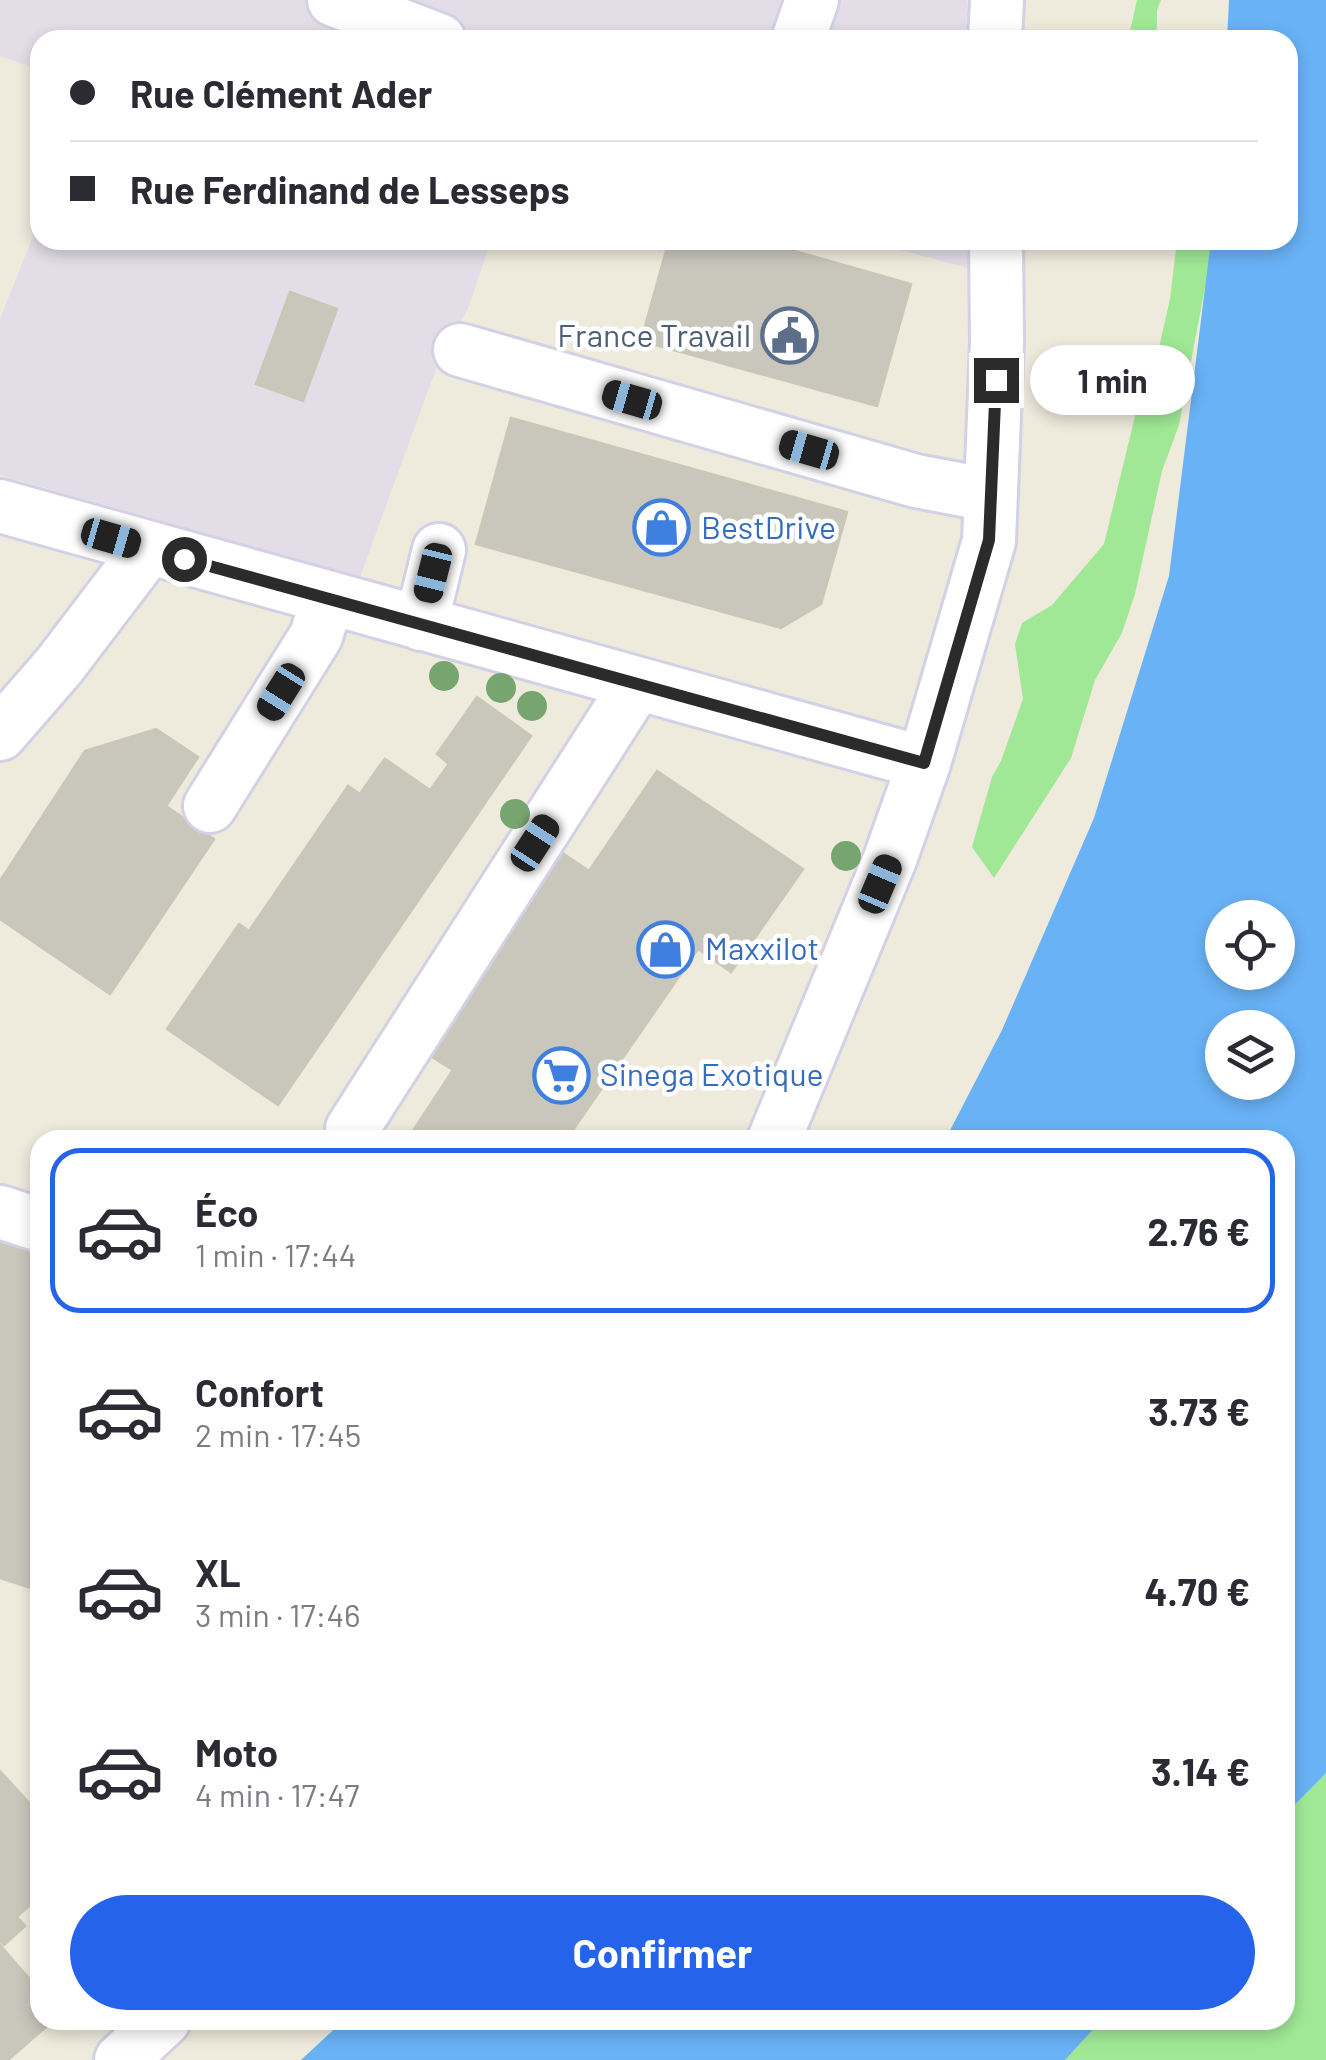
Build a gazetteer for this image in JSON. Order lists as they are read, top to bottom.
{
  "places": {
    "public building": ["France Travail"],
    "shop": ["BestDrive", "Maxxilot"],
    "supermarket": ["Sinega Exotique"]
  },
  "page": {
    "banner": ["Rue Clément Ader", "Rue Ferdinand de Lesseps"],
    "bubble": "1 min",
    "list": [
      {
        "name": "Éco",
        "note": "1 min · 17:44",
        "value": "2.76 €"
      },
      {
        "name": "Confort",
        "note": "2 min · 17:45",
        "value": "3.73 €"
      },
      {
        "name": "XL",
        "note": "3 min · 17:46",
        "value": "4.70 €"
      },
      {
        "name": "Moto",
        "note": "4 min · 17:47",
        "value": "3.14 €"
      }
    ],
    "buttons": "Confirmer"
  }
}
